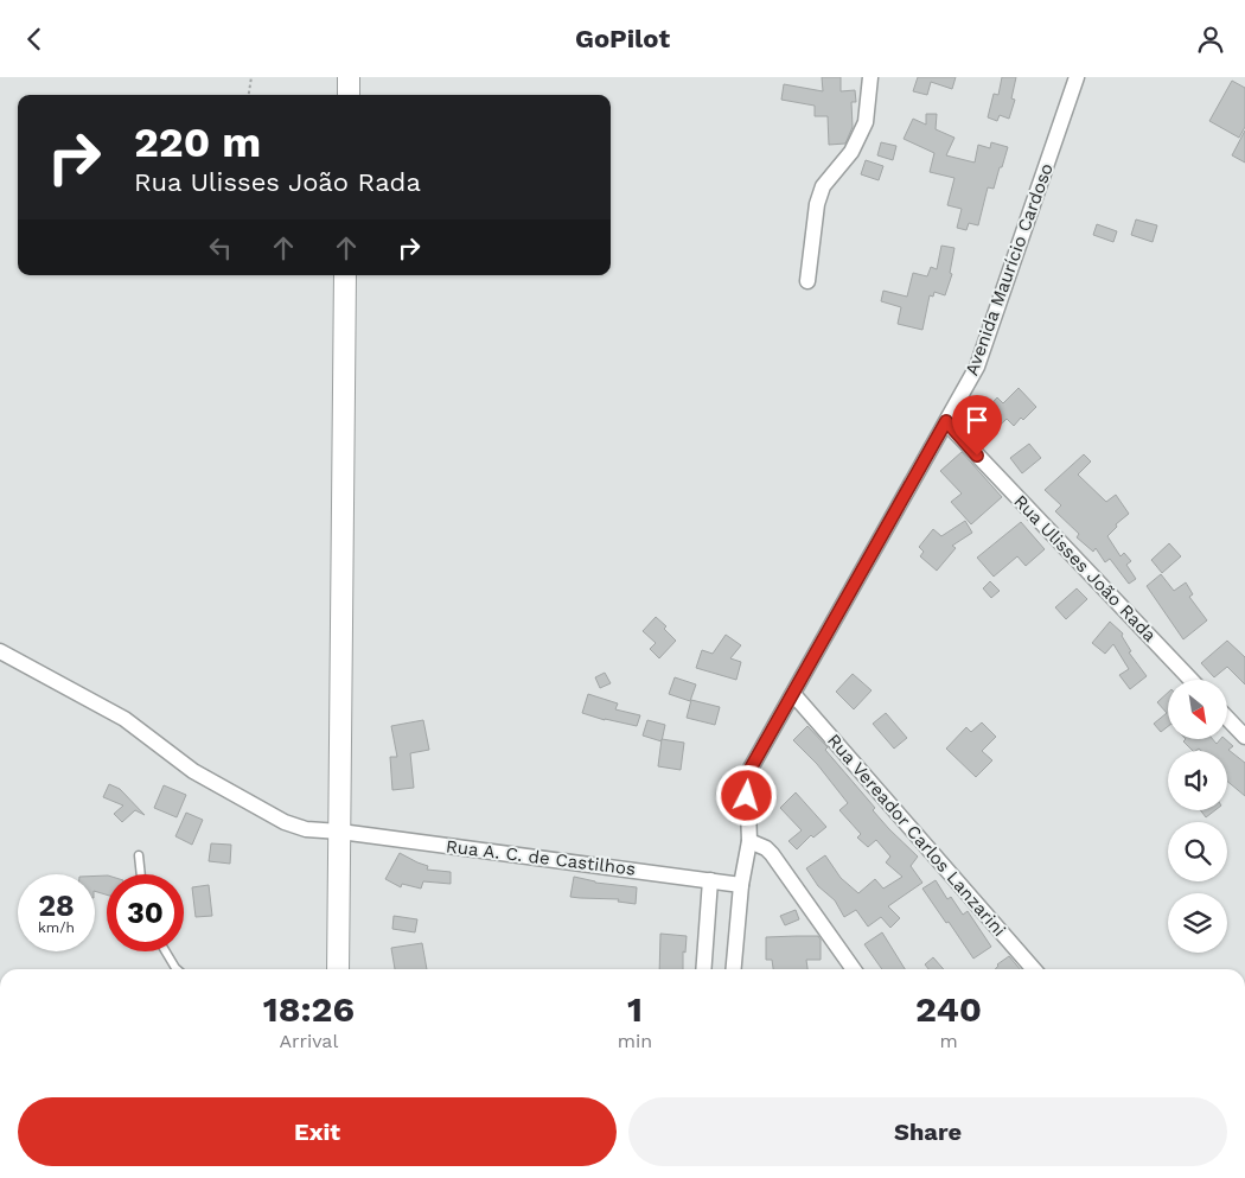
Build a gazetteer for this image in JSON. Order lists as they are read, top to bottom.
{
  "streets": {
    "street": [
      "Avenida Maurício Cardoso",
      "Rua Ulisses João Rada",
      "Rua Vereador Carlos Lanzarini",
      "Rua A. C. de Castilhos"
    ]
  },
  "crossings": [
    ["Avenida Maurício Cardoso", "Rua Ulisses João Rada"],
    ["Avenida Maurício Cardoso", "Rua Vereador Carlos Lanzarini"],
    ["Avenida Maurício Cardoso", "Rua A. C. de Castilhos"]
  ],
  "north": "bottom right",
  "page": {
    "header": "GoPilot",
    "turn": ["220 m", "Rua Ulisses João Rada"],
    "speed": "28 km/h",
    "limit": "30",
    "eta": [
      "18:26",
      "Arrival",
      "1",
      "min",
      "240",
      "m"
    ],
    "buttons": ["Exit", "Share"]
  }
}
